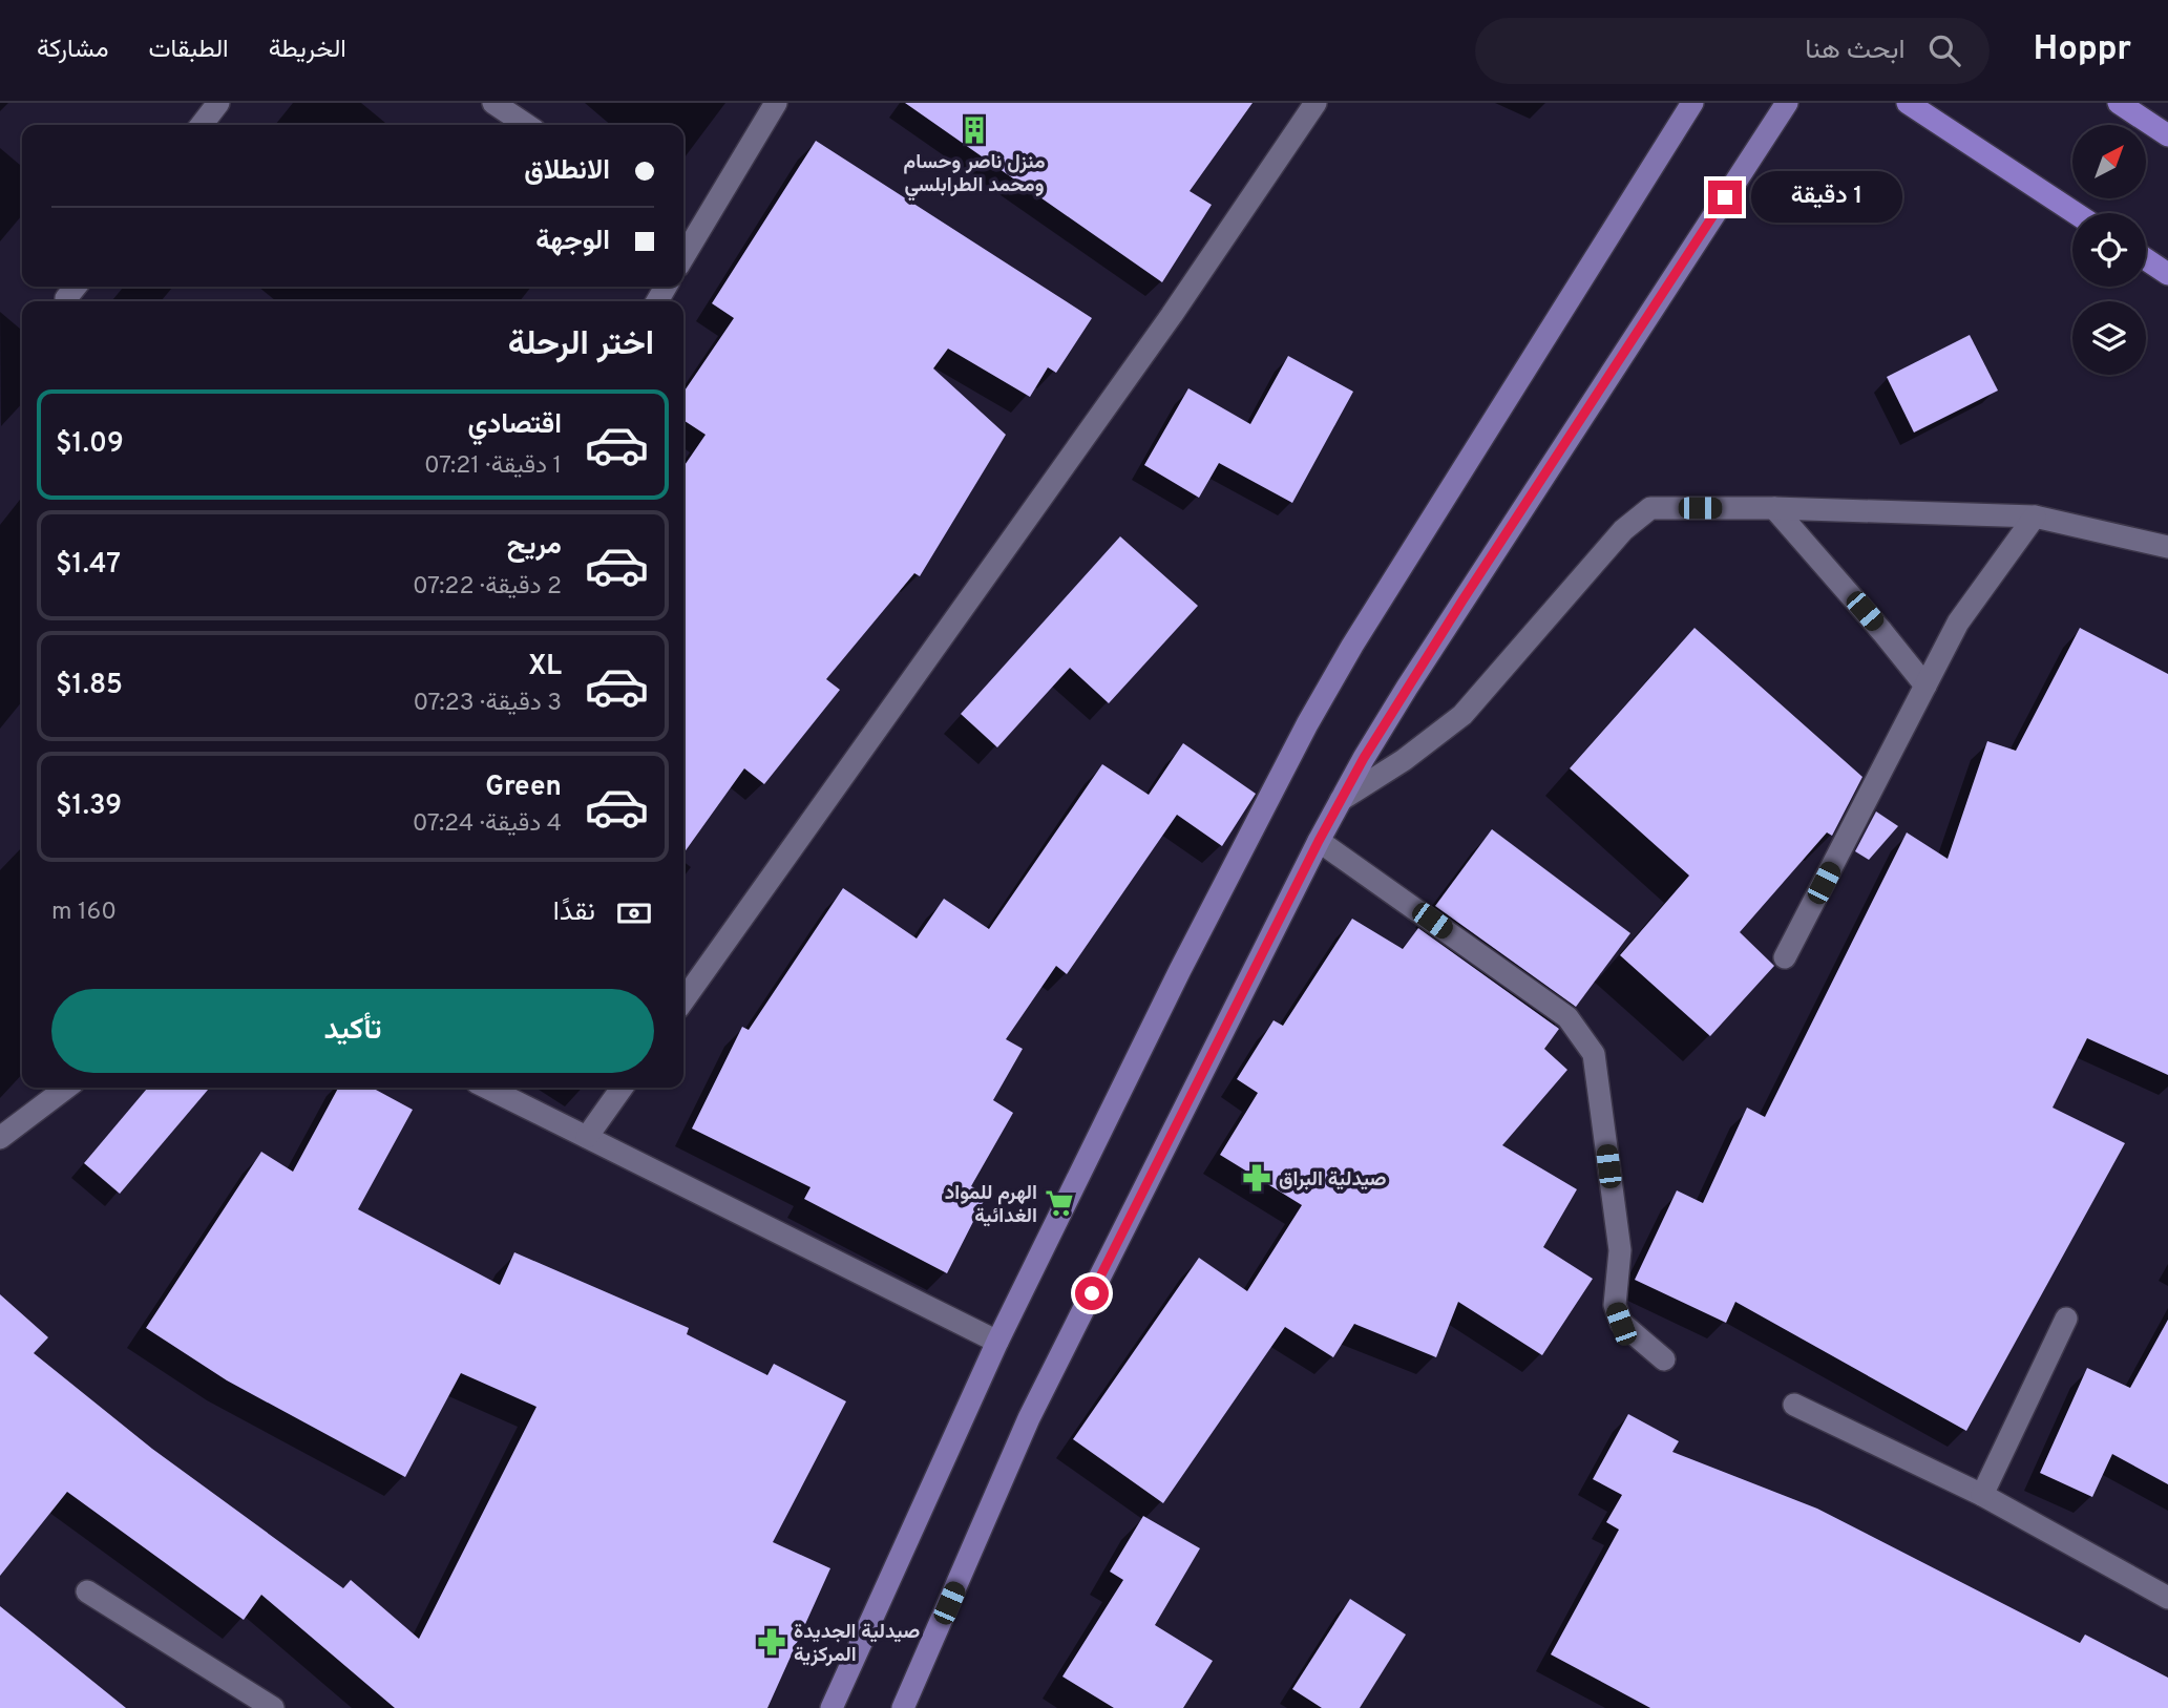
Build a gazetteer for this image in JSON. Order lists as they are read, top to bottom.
{
  "places": {
    "building": ["منزل ناصر وحسام ومحمد الطرابلسي"],
    "pharmacy": ["صيدلية البراق", "صيدلية الجديدة المركزية"],
    "supermarket": ["الهرم للمواد الغدائية"]
  },
  "north": "top right",
  "page": {
    "header": "Hoppr",
    "search": "ابحث هنا",
    "nav": ["الخريطة", "الطبقات", "مشاركة"],
    "banner": ["الانطلاق", "الوجهة"],
    "bubble": "1 دقيقة",
    "heading": "اختر الرحلة",
    "list": [
      {
        "name": "اقتصادي",
        "note": "1 دقيقة · 07:21",
        "value": "$1.09"
      },
      {
        "name": "مريح",
        "note": "2 دقيقة · 07:22",
        "value": "$1.47"
      },
      {
        "name": "XL",
        "note": "3 دقيقة · 07:23",
        "value": "$1.85"
      },
      {
        "name": "Green",
        "note": "4 دقيقة · 07:24",
        "value": "$1.39"
      }
    ],
    "pay": ["نقدًا", "160 m"],
    "buttons": "تأكيد"
  }
}
